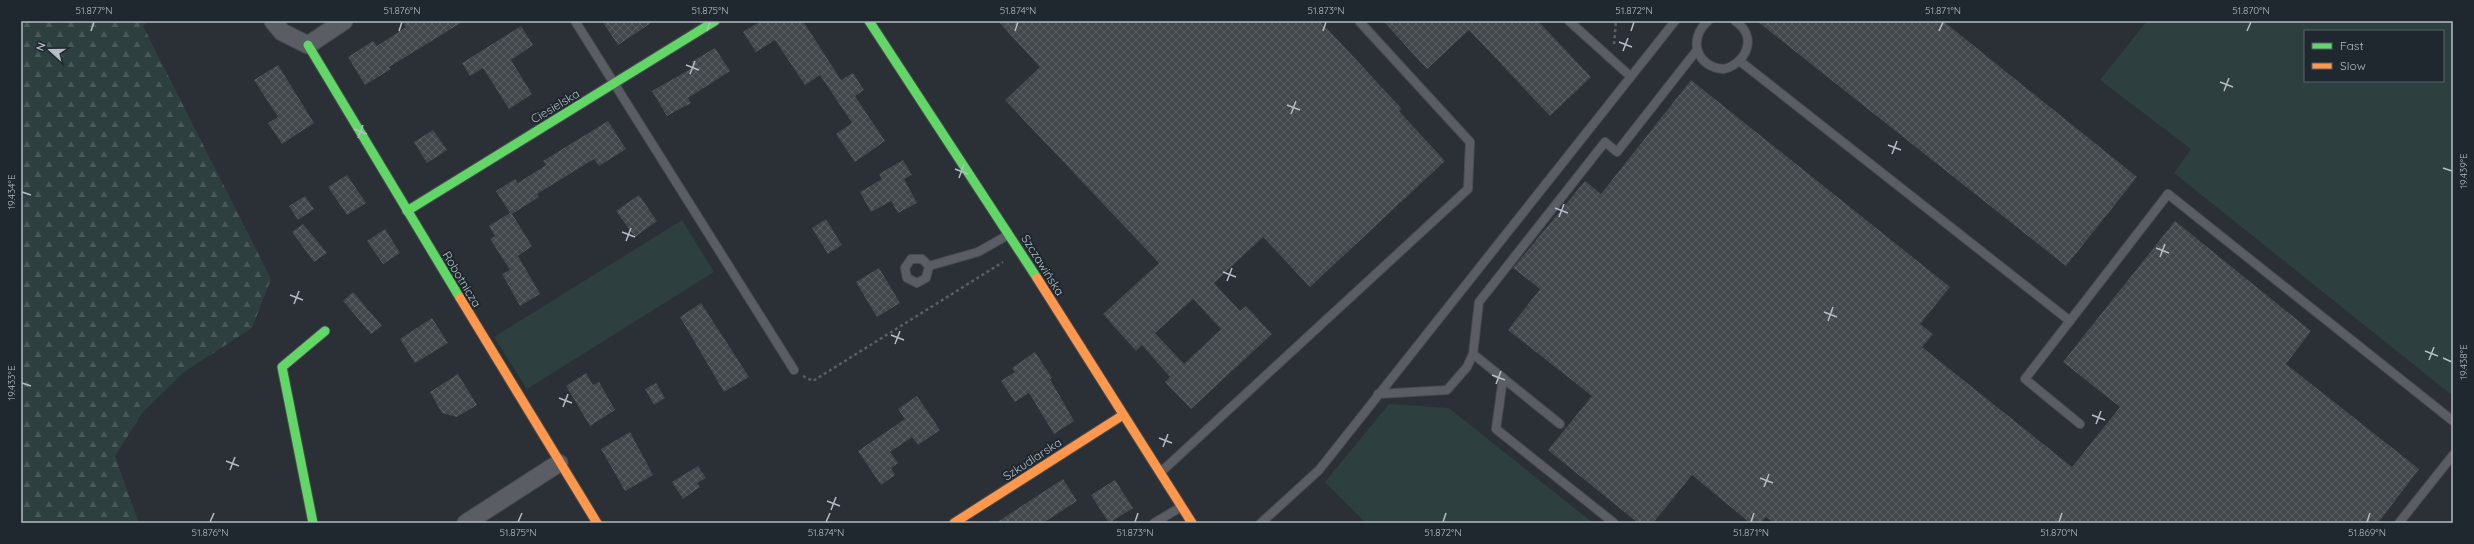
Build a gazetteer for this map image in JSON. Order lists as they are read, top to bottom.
{
  "streets": {
    "street": [
      "Ciesielska",
      "Szczawińska",
      "Robotnicza",
      "Szkudlarska"
    ]
  },
  "crossings": [
    ["Ciesielska", "Robotnicza"],
    ["Szczawińska", "Szkudlarska"]
  ],
  "legend": ["Fast", "Slow"],
  "north": "left",
  "coordinates": [
    "51.877°N",
    "51.876°N",
    "51.875°N",
    "51.874°N",
    "51.873°N",
    "51.872°N",
    "51.871°N",
    "51.870°N",
    "19.439°E",
    "19.434°E",
    "19.438°E",
    "19.433°E",
    "51.869°N"
  ]
}
